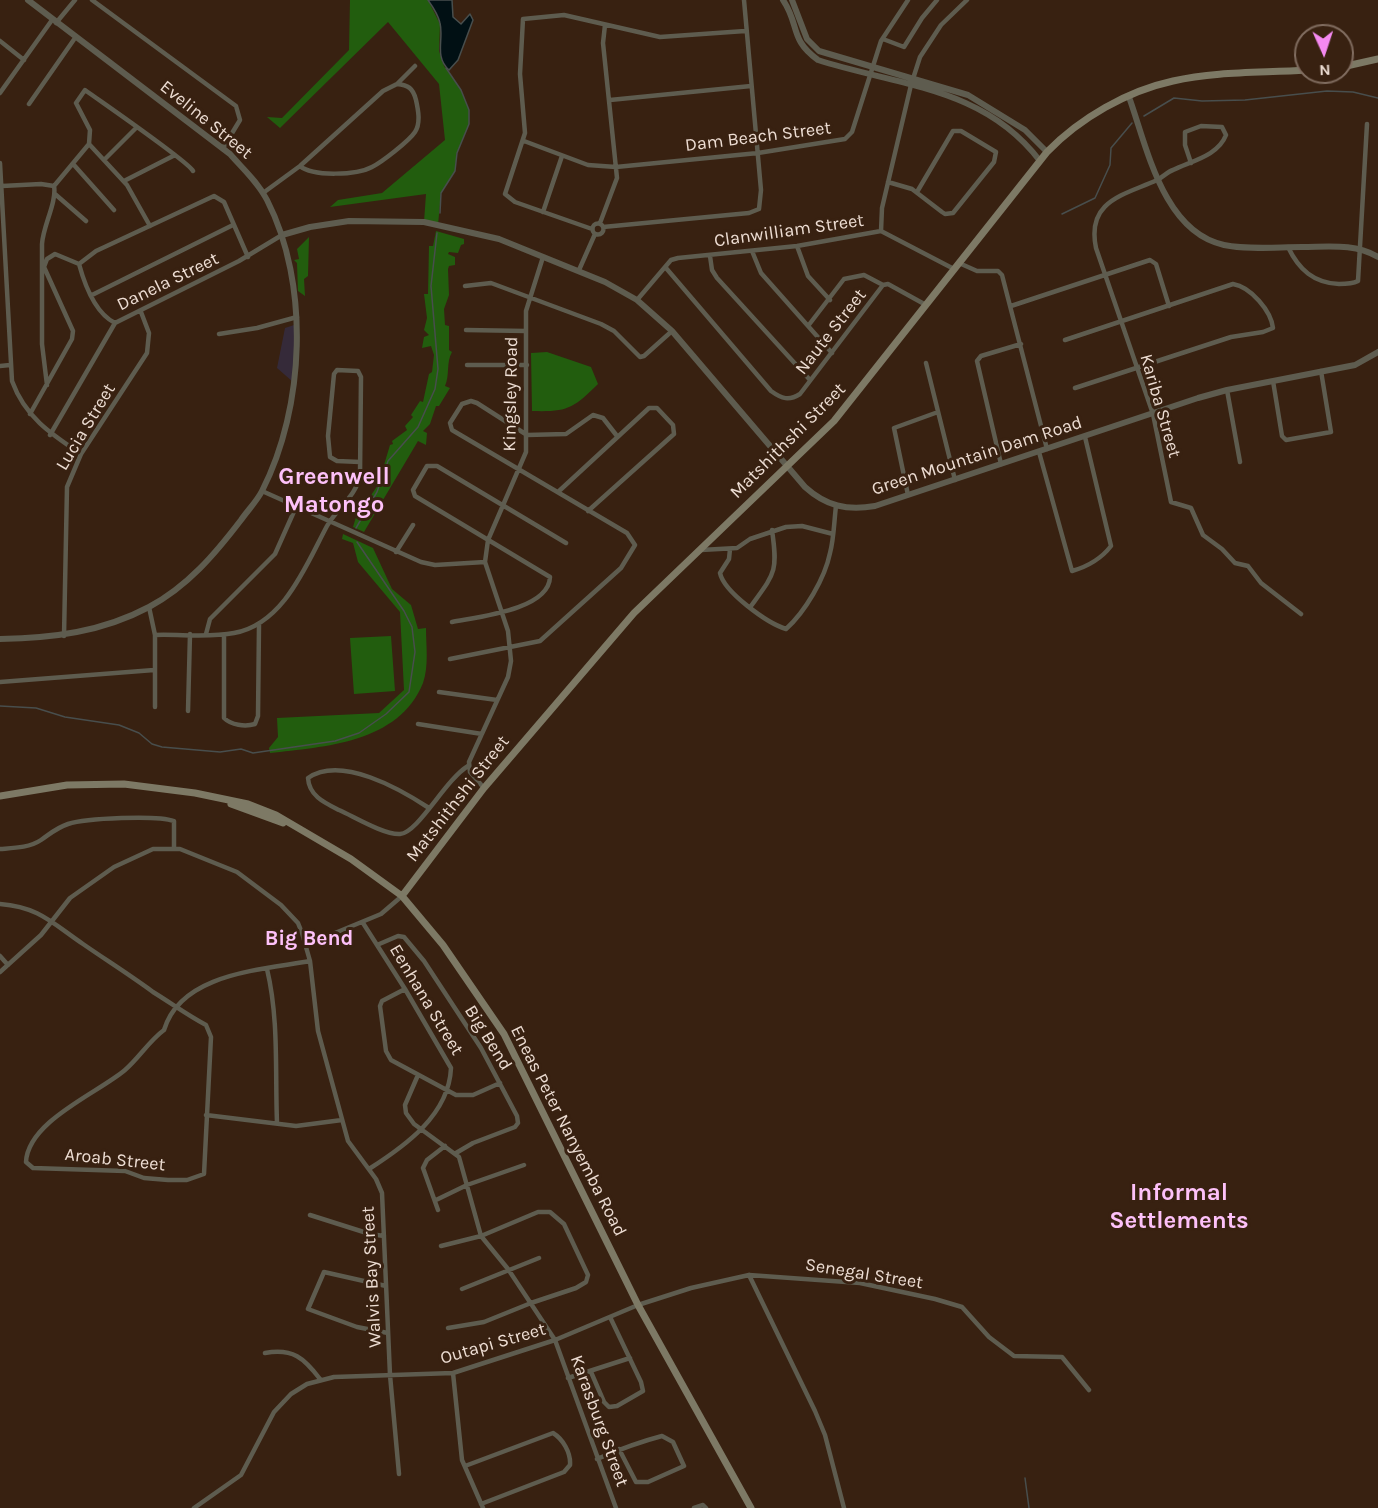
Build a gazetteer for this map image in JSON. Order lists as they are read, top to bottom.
{
  "streets": {
    "main road": ["Matshithshi Street", "Eneas Peter Nanyemba Road"],
    "street": [
      "Eveline Street",
      "Dam Beach Street",
      "Clanwilliam Street",
      "Danela Street",
      "Naute Street",
      "Kingsley Road",
      "Kariba Street",
      "Lucia Street",
      "Green Mountain Dam Road",
      "Eenhana Street",
      "Big Bend",
      "Aroab Street",
      "Senegal Street",
      "Walvis Bay Street",
      "Outapi Street",
      "Karasburg Street"
    ]
  },
  "crossings": [
    ["Eveline Street", "Danela Street"],
    ["Eveline Street", "Lucia Street"],
    ["Eveline Street", "Green Mountain Dam Road"],
    ["Clanwilliam Street", "Naute Street"],
    ["Clanwilliam Street", "Matshithshi Street"],
    ["Clanwilliam Street", "Green Mountain Dam Road"],
    ["Danela Street", "Lucia Street"],
    ["Danela Street", "Green Mountain Dam Road"],
    ["Naute Street", "Matshithshi Street"],
    ["Kingsley Road", "Green Mountain Dam Road"],
    ["Kariba Street", "Green Mountain Dam Road"],
    ["Matshithshi Street", "Green Mountain Dam Road"],
    ["Matshithshi Street", "Eneas Peter Nanyemba Road"],
    ["Eenhana Street", "Big Bend"],
    ["Eenhana Street", "Walvis Bay Street"],
    ["Big Bend", "Karasburg Street"],
    ["Eneas Peter Nanyemba Road", "Senegal Street"],
    ["Eneas Peter Nanyemba Road", "Outapi Street"],
    ["Senegal Street", "Outapi Street"],
    ["Walvis Bay Street", "Outapi Street"],
    ["Outapi Street", "Karasburg Street"]
  ],
  "districts": ["Greenwell Matongo", "Big Bend", "Informal Settlements"],
  "north": "bottom"
}
